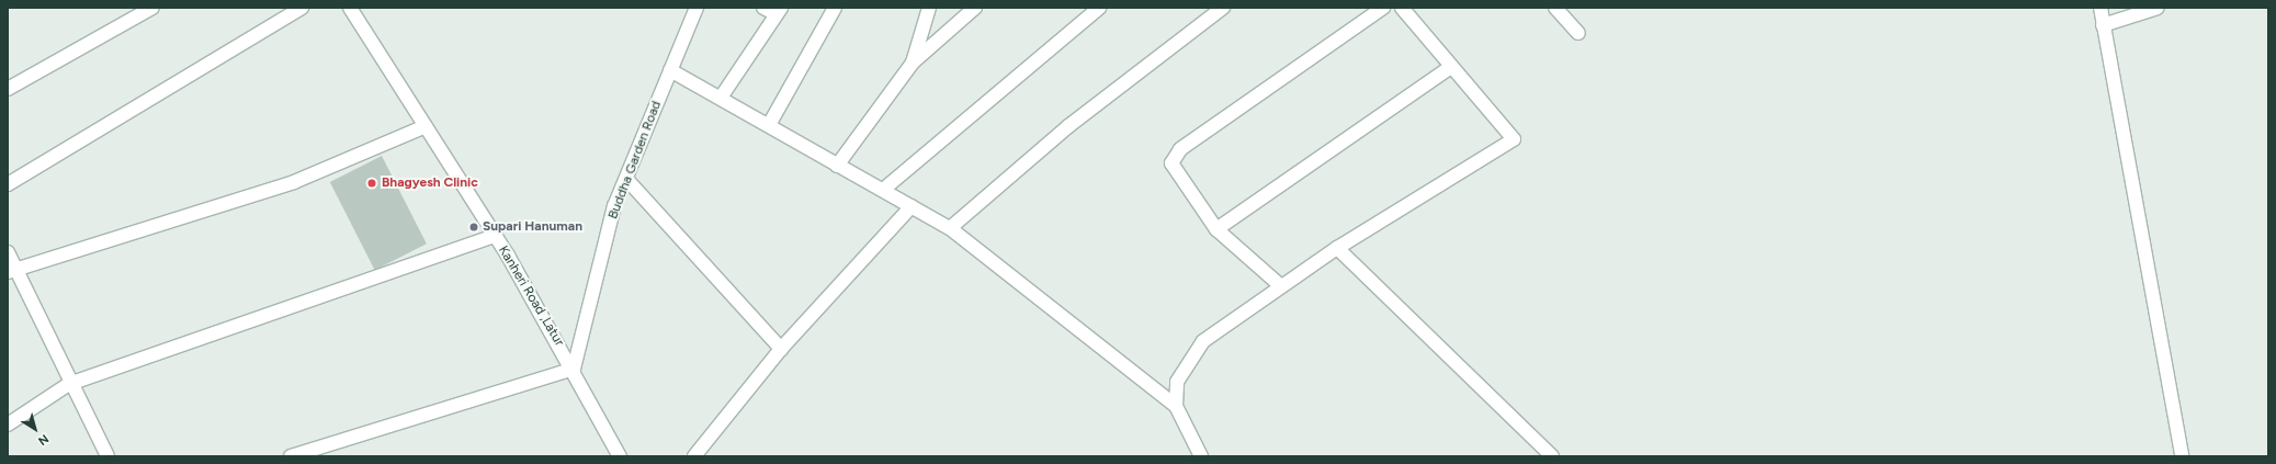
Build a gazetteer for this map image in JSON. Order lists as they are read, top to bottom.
{
  "streets": {
    "street": ["Buddha Garden Road", "Kanheri Road ,Latur"]
  },
  "crossings": [
    ["Buddha Garden Road", "Kanheri Road ,Latur"]
  ],
  "places": ["Bhagyesh Clinic", "Supari Hanuman"],
  "north": "bottom right"
}
